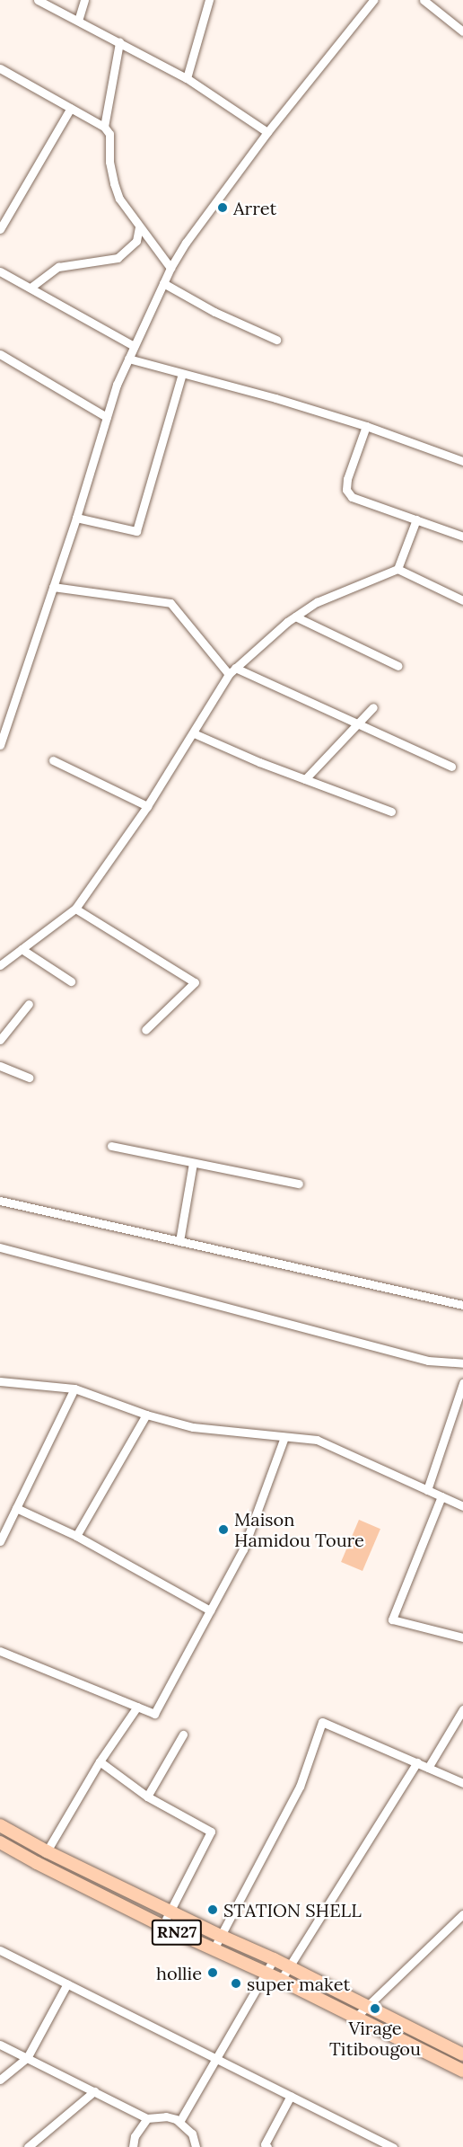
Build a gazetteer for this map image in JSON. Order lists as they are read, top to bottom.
{
  "streets": {
    "main road": ["RN27"]
  },
  "places": [
    "Arret",
    "Maison Hamidou Toure",
    "STATION SHELL",
    "hollie",
    "super maket",
    "Virage Titibougou"
  ]
}
